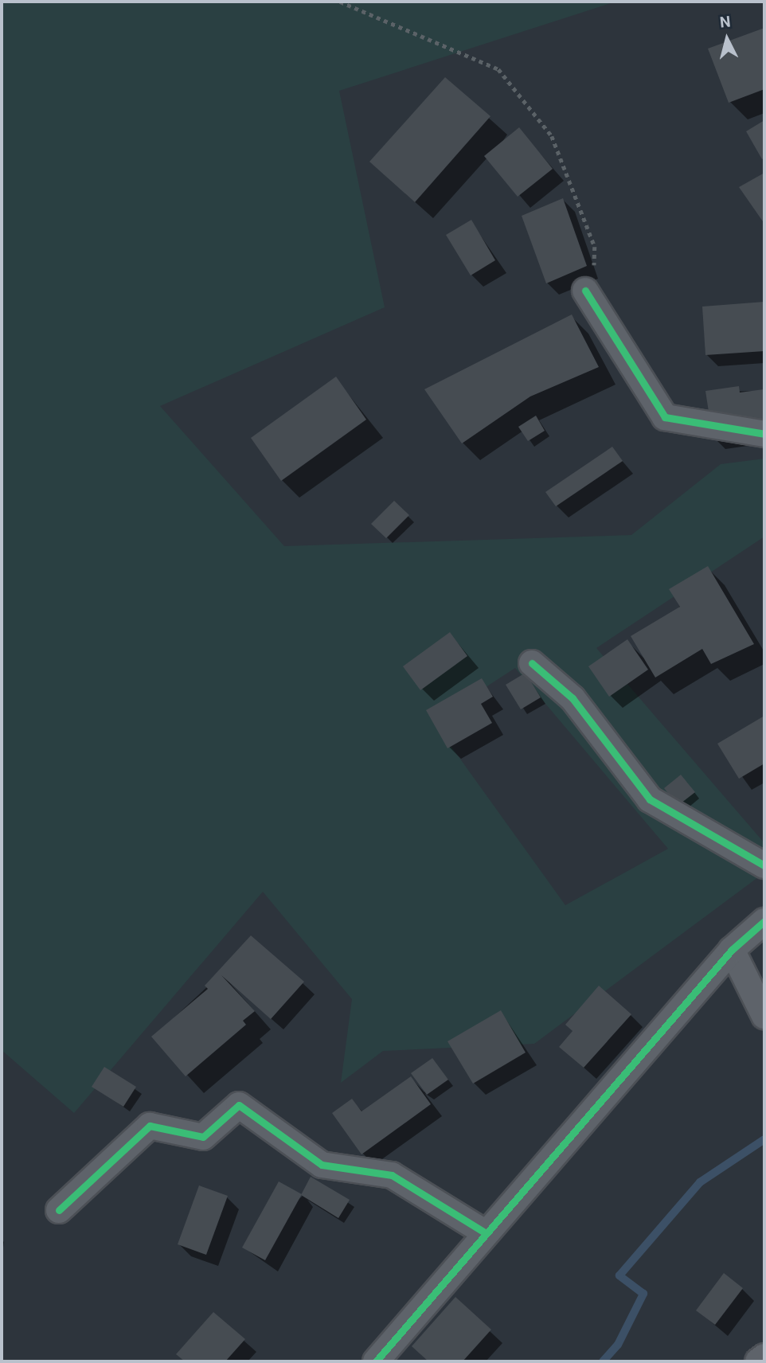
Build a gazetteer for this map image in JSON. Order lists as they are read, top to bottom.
{
  "north": "top"
}
